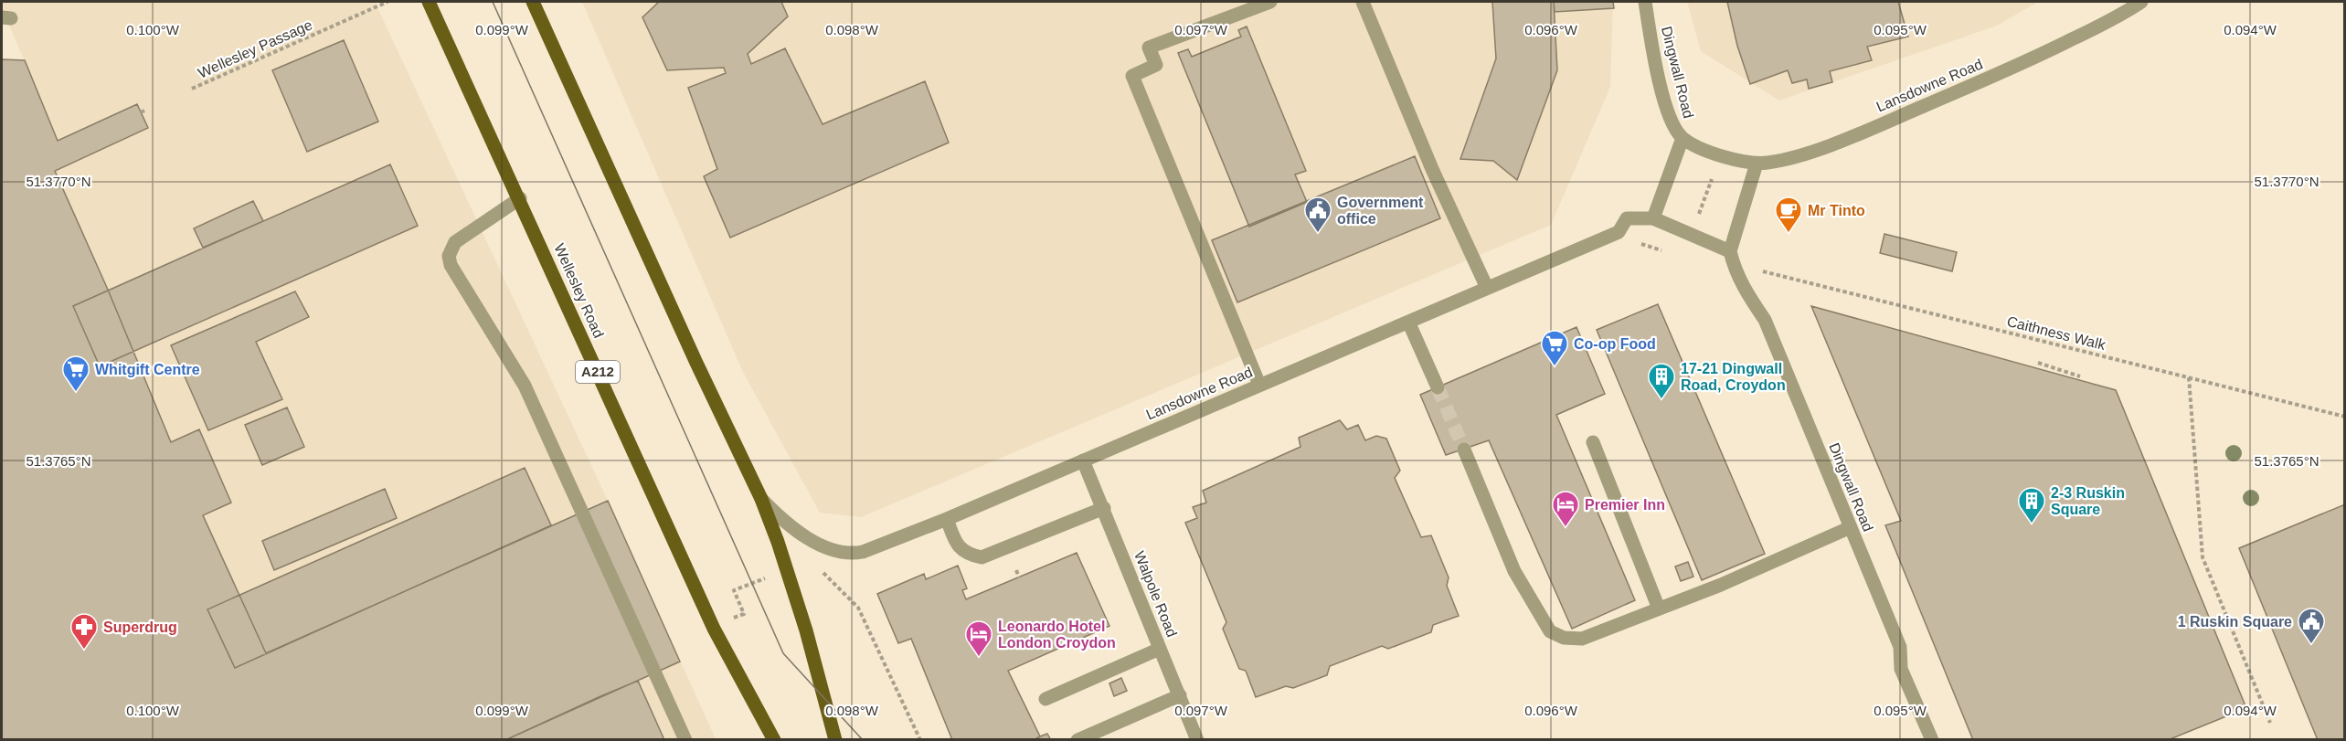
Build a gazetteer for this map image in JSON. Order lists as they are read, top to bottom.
{
  "streets": {
    "main road": ["Wellesley Road", "A212"],
    "street": ["Dingwall Road", "Lansdowne Road", "Walpole Road"],
    "path": ["Wellesley Passage", "Caithness Walk"]
  },
  "crossings": [
    ["Dingwall Road", "Lansdowne Road"],
    ["Lansdowne Road", "Walpole Road"]
  ],
  "places": {
    "public building": ["Government office", "1 Ruskin Square"],
    "cafe": ["Mr Tinto"],
    "supermarket": ["Co-op Food", "Whitgift Centre"],
    "building": ["17-21 Dingwall Road, Croydon", "2-3 Ruskin Square"],
    "hotel": ["Premier Inn", "Leonardo Hotel London Croydon"],
    "pharmacy": ["Superdrug"]
  },
  "coordinates": [
    "0.100°W",
    "0.099°W",
    "0.098°W",
    "0.097°W",
    "0.096°W",
    "0.095°W",
    "0.094°W",
    "51.3770°N",
    "51.3765°N"
  ]
}
